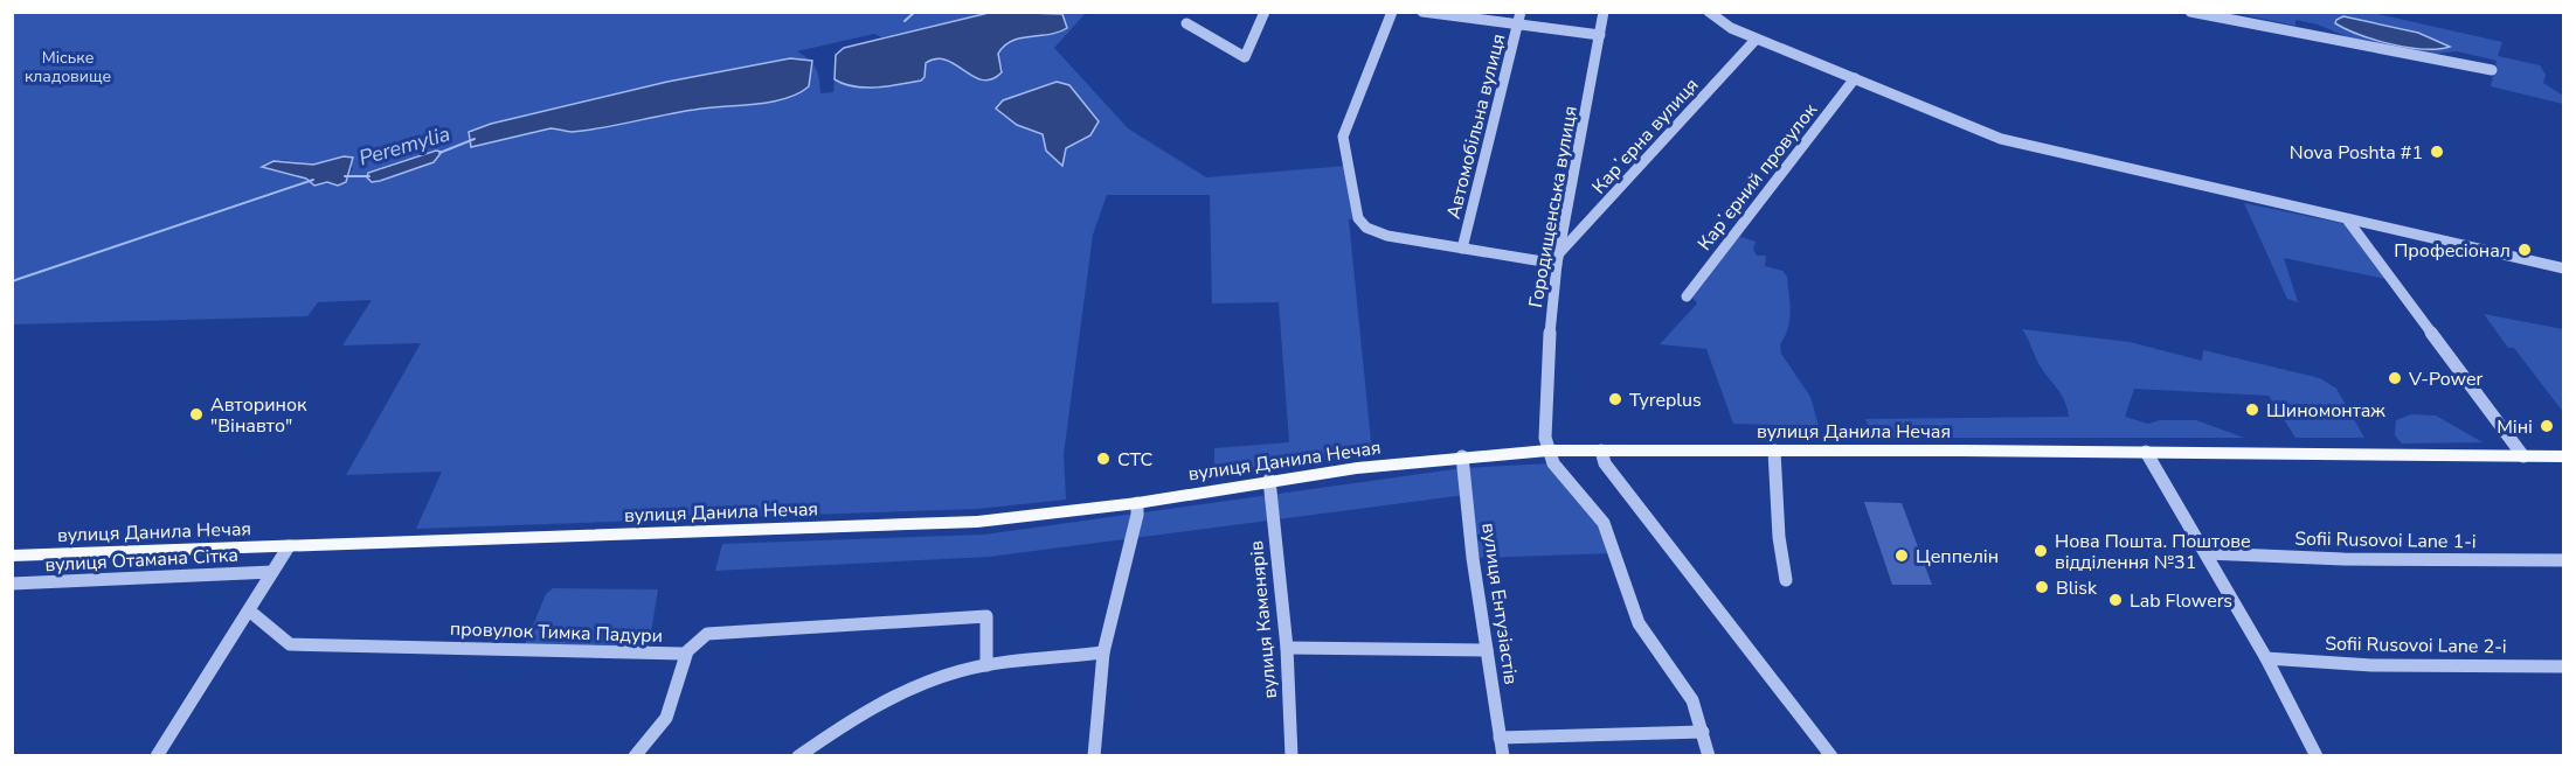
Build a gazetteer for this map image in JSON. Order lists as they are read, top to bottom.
{
  "streets": {
    "main road": ["вулиця Данила Нечая"],
    "street": [
      "Автомобільна вулиця",
      "Карʼєрна вулиця",
      "Карʼєрний провулок",
      "Городищенська вулиця",
      "Sofii Rusovoi Lane 1-i",
      "вулиця Отамана Сітка",
      "вулиця Ентузіастів",
      "вулиця Каменярів",
      "провулок Тимка Падури",
      "Sofii Rusovoi Lane 2-i"
    ]
  },
  "crossings": [
    ["Карʼєрна вулиця", "Городищенська вулиця"],
    ["Городищенська вулиця", "вулиця Данила Нечая"],
    ["вулиця Данила Нечая", "вулиця Ентузіастів"],
    ["вулиця Данила Нечая", "вулиця Каменярів"]
  ],
  "water": ["Peremylia"],
  "parks": ["Міське кладовище"],
  "places": [
    "Nova Poshta #1",
    "Професіонал",
    "V-Power",
    "Tyreplus",
    "Шиномонтаж",
    "Авторинок \"Вінавто\"",
    "Міні",
    "СТС",
    "Нова Пошта. Поштове відділення №31",
    "Цеппелін",
    "Blisk",
    "Lab Flowers"
  ]
}
